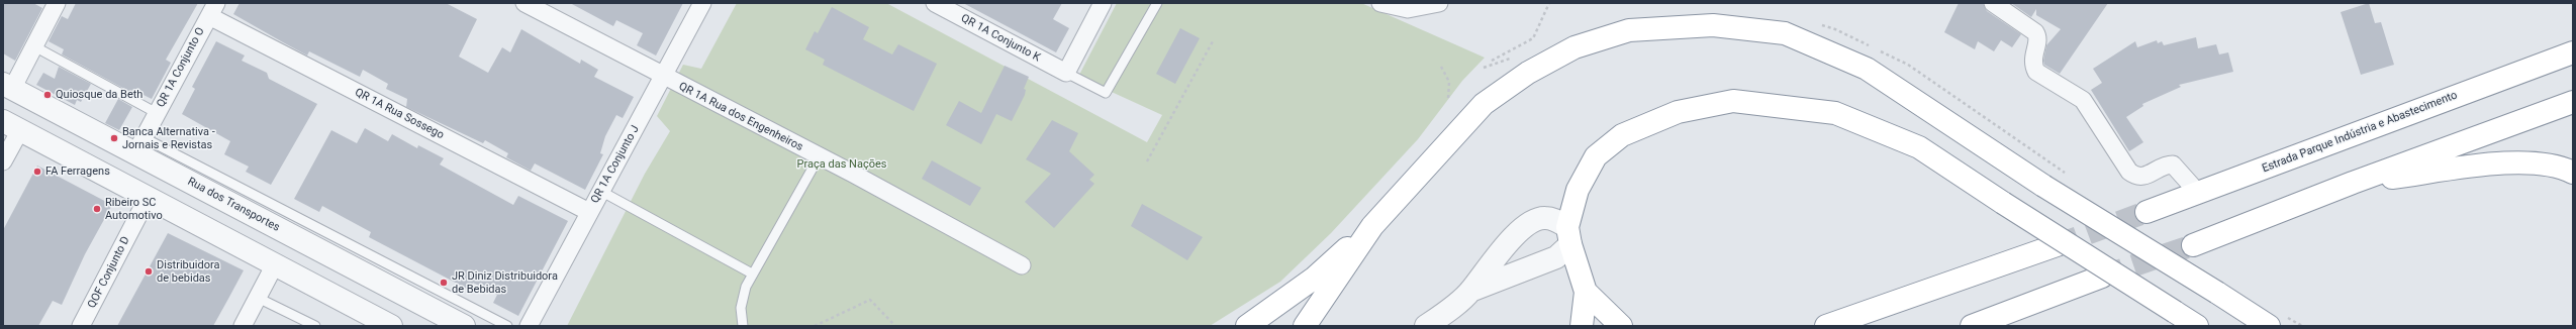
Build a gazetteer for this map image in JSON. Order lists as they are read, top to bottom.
{
  "streets": {
    "highway": ["Estrada Parque Indústria e Abastecimento"],
    "street": [
      "QR 1A Conjunto K",
      "QR 1A Conjunto O",
      "QR 1A Rua Sossego",
      "QR 1A Rua dos Engenheiros",
      "QR 1A Conjunto J",
      "Rua dos Transportes",
      "QOF Conjunto D"
    ]
  },
  "crossings": [
    ["QR 1A Conjunto O", "QR 1A Rua Sossego"],
    ["QR 1A Conjunto O", "Rua dos Transportes"],
    ["QR 1A Rua Sossego", "QR 1A Conjunto J"],
    ["QR 1A Rua dos Engenheiros", "QR 1A Conjunto J"]
  ],
  "parks": ["Praça das Nações"],
  "places": [
    "Quiosque da Beth",
    "Banca Alternativa - Jornais e Revistas",
    "FA Ferragens",
    "Ribeiro SC Automotivo",
    "Distribuidora de bebidas",
    "JR Diniz Distribuidora de Bebidas"
  ]
}
